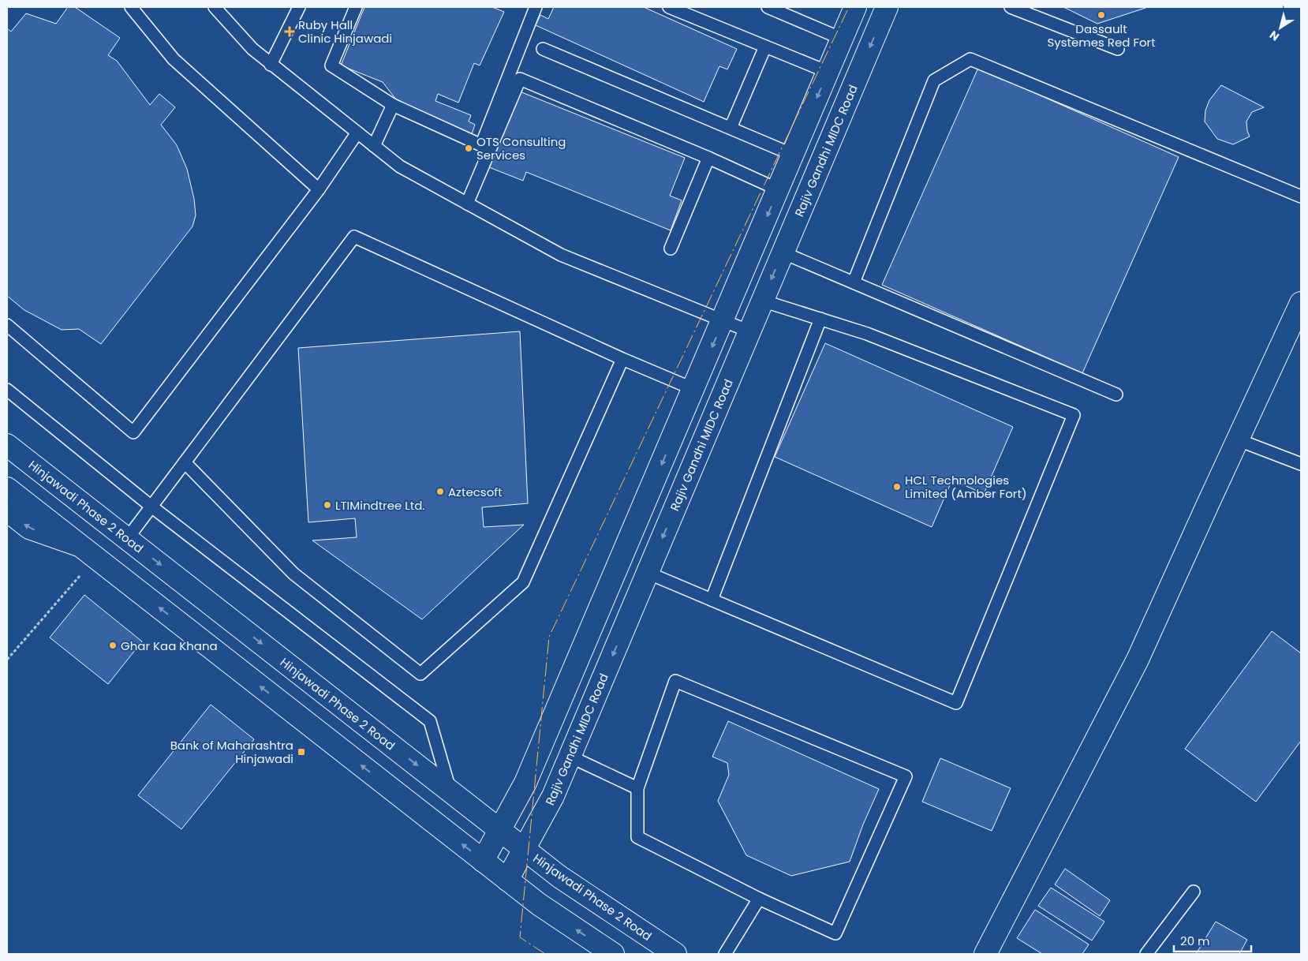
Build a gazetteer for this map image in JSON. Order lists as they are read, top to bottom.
{
  "streets": {
    "main road": ["Rajiv Gandhi MIDC Road", "Hinjawadi Phase 2 Road"]
  },
  "crossings": [
    ["Rajiv Gandhi MIDC Road", "Hinjawadi Phase 2 Road"]
  ],
  "places": {
    "other": [
      "Dassault Systemes Red Fort",
      "OTS Consulting Services",
      "HCL Technologies Limited (Amber Fort)",
      "Aztecsoft",
      "LTIMindtree Ltd.",
      "Ghar Kaa Khana"
    ],
    "health": ["Ruby Hall Clinic Hinjawadi"],
    "transit": ["Bank of Maharashtra Hinjawadi"]
  },
  "scale_bar": "20 m",
  "north": "bottom left"
}
